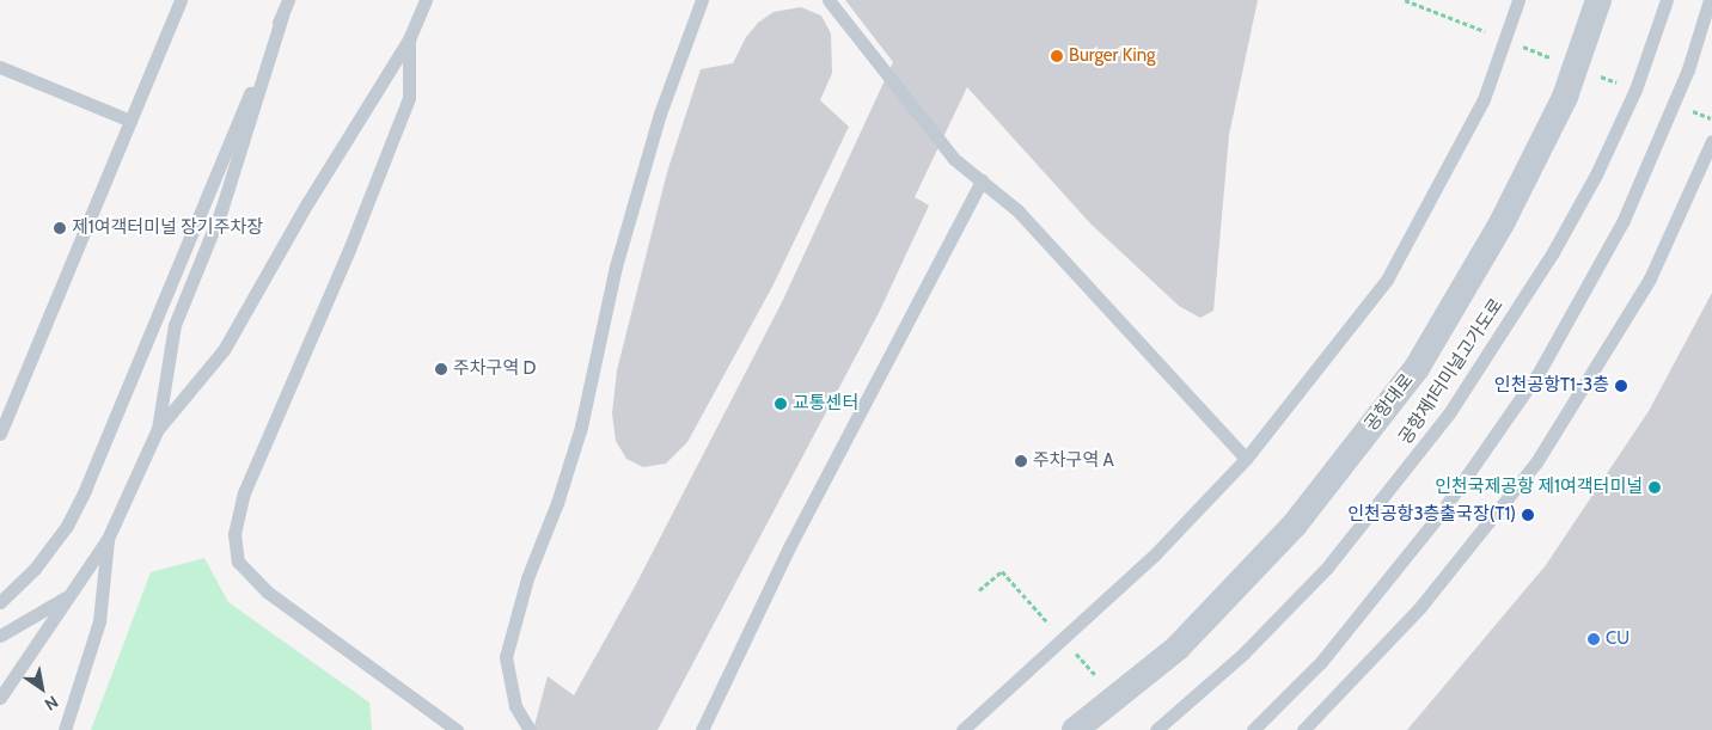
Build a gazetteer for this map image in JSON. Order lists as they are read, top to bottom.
{
  "streets": {
    "street": ["공항대로"],
    "lane": ["공항제1터미널고가도로"]
  },
  "places": [
    "Burger King",
    "제1여객터미널 장기주차장",
    "주차구역 D",
    "인천공항T1-3층",
    "교통센터",
    "주차구역 A",
    "인천국제공항 제1여객터미널",
    "인천공항3층출국장(T1)",
    "CU"
  ],
  "north": "bottom right"
}
